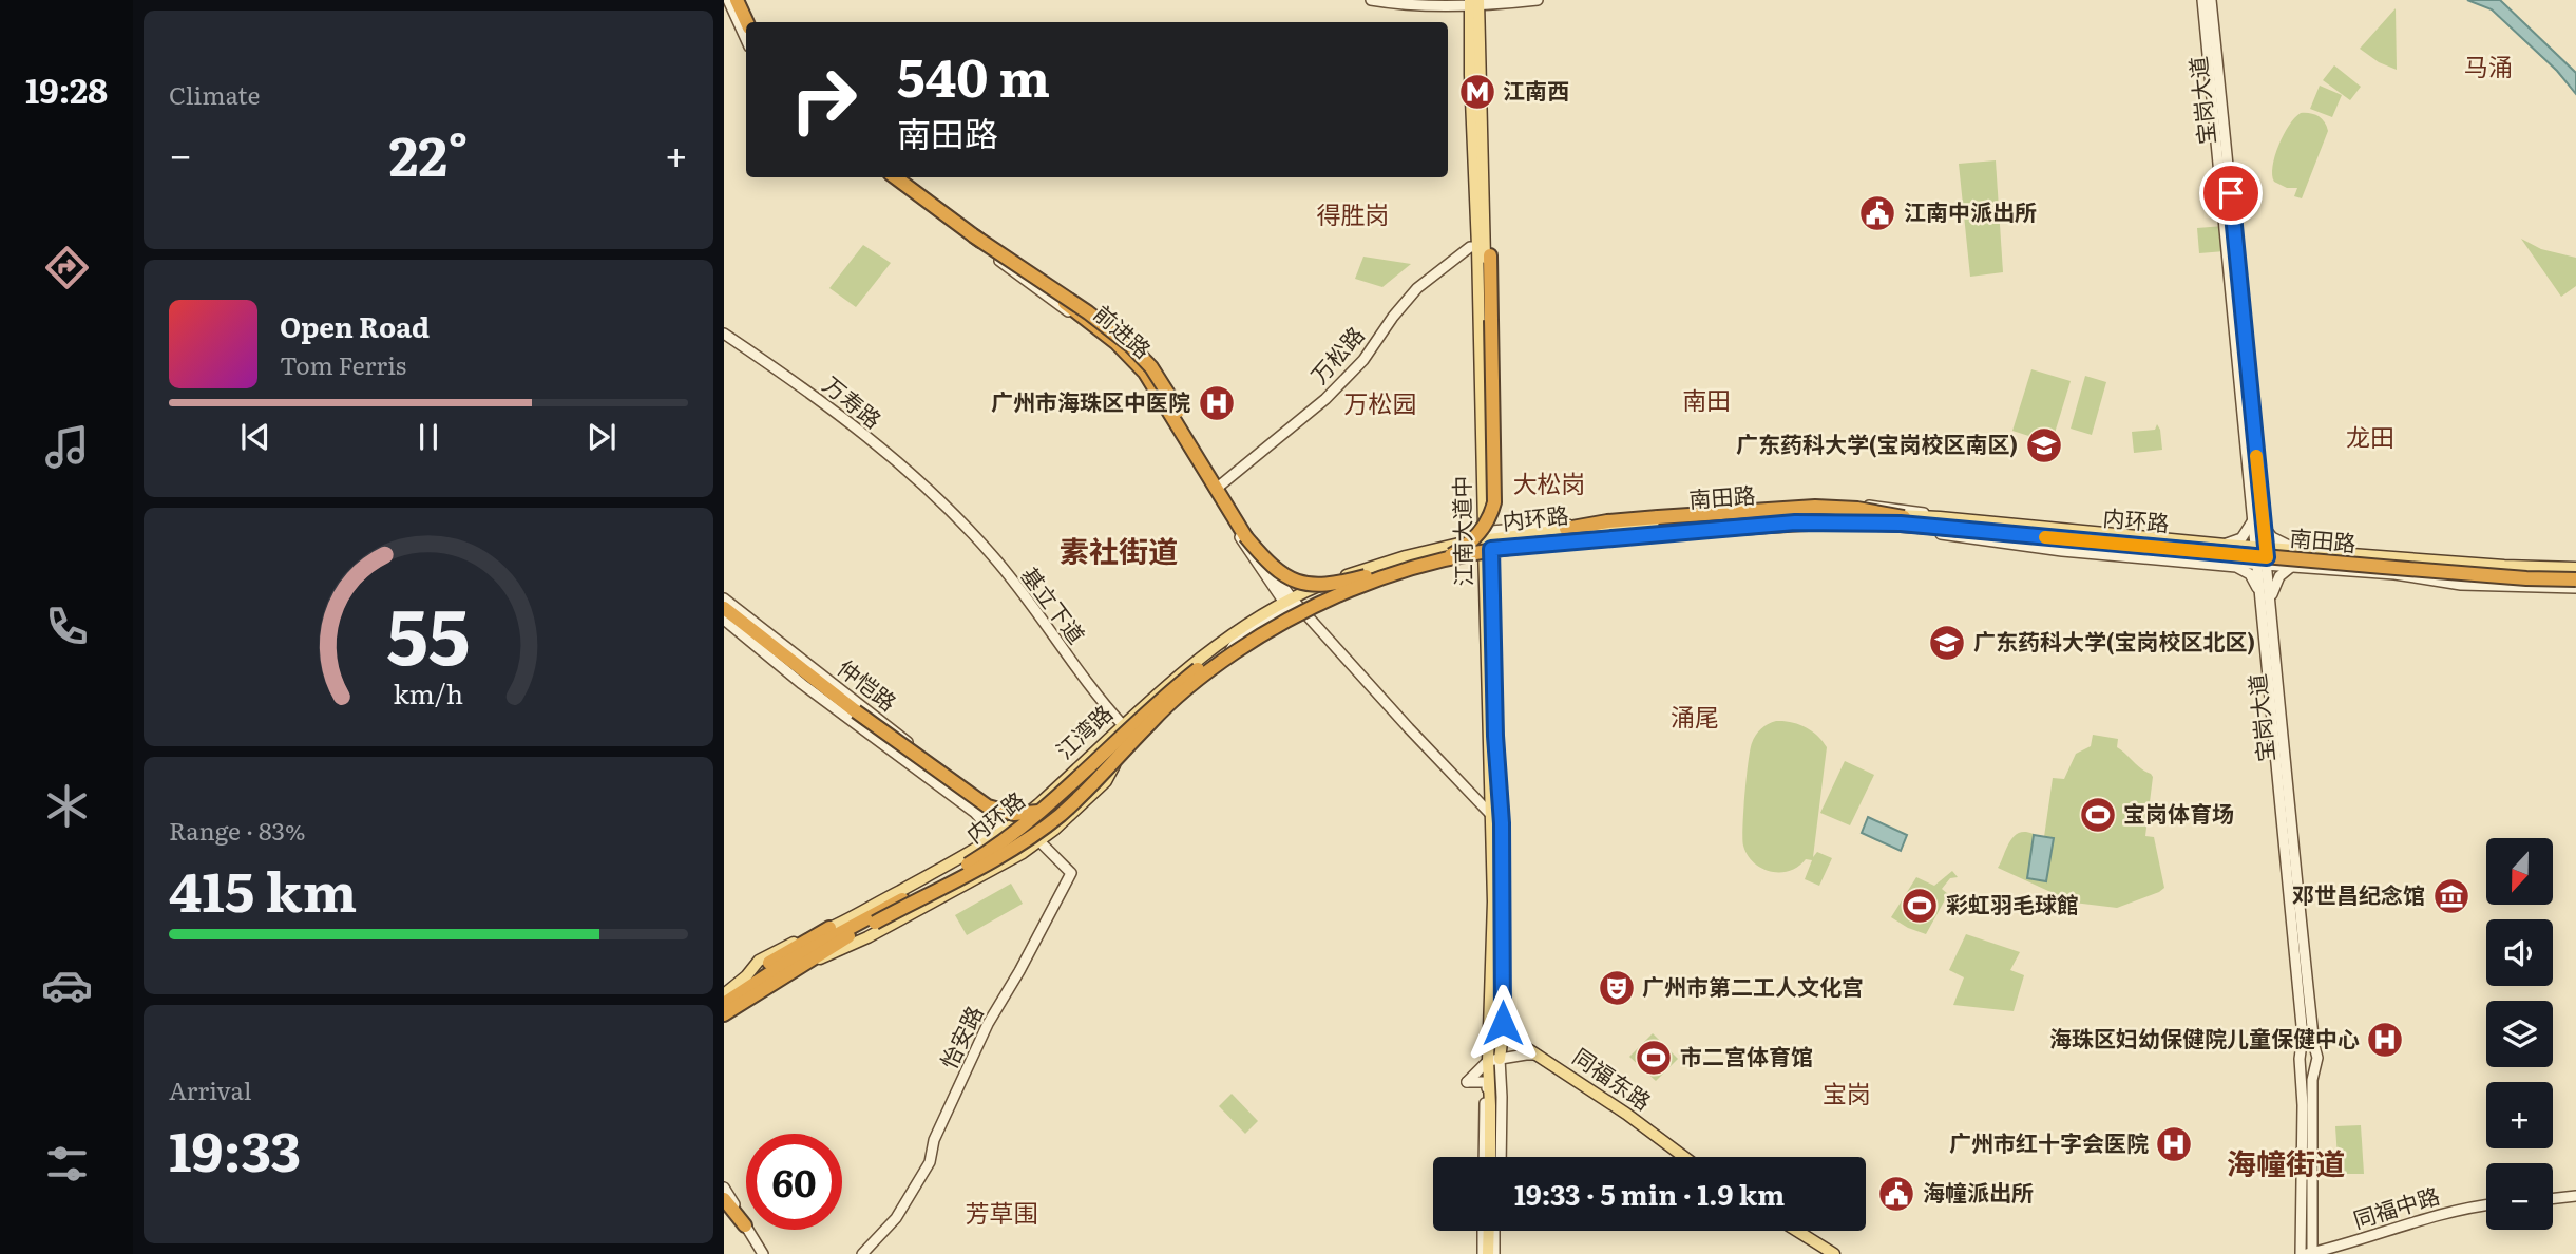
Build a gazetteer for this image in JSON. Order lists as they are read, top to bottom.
{
  "streets": {
    "highway": ["内环路"],
    "main road": [
      "宝岗大道",
      "前进路",
      "万松路",
      "万寿路",
      "南田路",
      "江南大道中",
      "基立下道",
      "仲恺路",
      "江湾路",
      "怡安路",
      "同福东路",
      "同福中路"
    ]
  },
  "crossings": [
    ["宝岗大道", "南田路"],
    ["宝岗大道", "同福中路"],
    ["前进路", "万松路"],
    ["前进路", "江南大道中"],
    ["前进路", "江湾路"],
    ["万松路", "江南大道中"],
    ["万寿路", "基立下道"],
    ["南田路", "内环路"],
    ["南田路", "江南大道中"],
    ["南田路", "江湾路"],
    ["内环路", "江湾路"],
    ["江南大道中", "江湾路"],
    ["江南大道中", "同福东路"],
    ["基立下道", "江湾路"],
    ["仲恺路", "江湾路"],
    ["江湾路", "怡安路"]
  ],
  "districts": [
    "马涌",
    "得胜岗",
    "南田",
    "万松园",
    "龙田",
    "大松岗",
    "素社街道",
    "涌尾",
    "宝岗",
    "海幢街道",
    "芳草围"
  ],
  "places": {
    "metro station": ["江南西"],
    "public building": ["江南中派出所", "海幢派出所"],
    "hospital": ["广州市海珠区中医院", "海珠区妇幼保健院儿童保健中心", "广州市红十字会医院"],
    "school or university": ["广东药科大学(宝岗校区南区)", "广东药科大学(宝岗校区北区)"],
    "sports": ["宝岗体育场", "彩虹羽毛球館", "市二宫体育馆"],
    "museum": ["邓世昌纪念馆"],
    "theatre": ["广州市第二工人文化宫"]
  },
  "north": "bottom",
  "page": {
    "tabs": "19:28",
    "tile": [
      "Climate",
      ["Range · 83%", "415 km"],
      ["Arrival", "19:33"]
    ],
    "turn": ["540 m", "南田路"],
    "heat": ["−", "22°", "+"],
    "song": ["Open Road", "Tom Ferris"],
    "map_buttons": ["+", "−"],
    "limit": "60",
    "trip": "19:33 · 5 min · 1.9 km",
    "gauge": ["55", "km/h"]
  }
}
